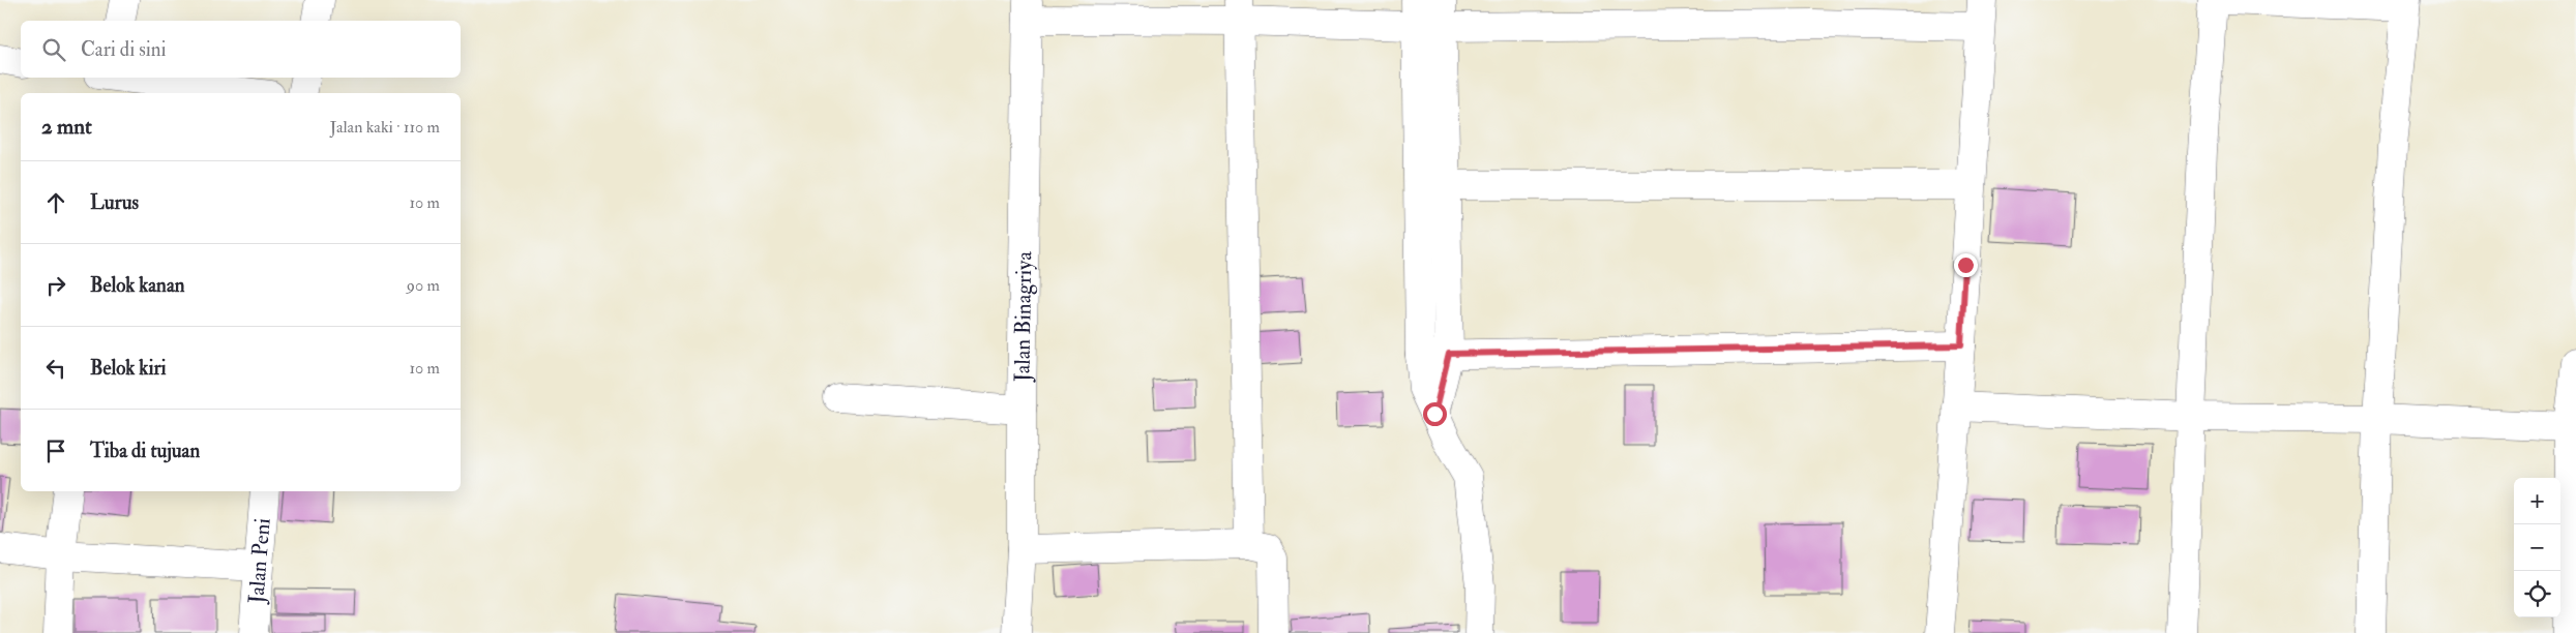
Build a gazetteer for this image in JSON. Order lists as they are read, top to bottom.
{
  "streets": {
    "street": ["Jalan Binagriya", "Jalan Peni"]
  },
  "page": {
    "search": "Cari di sini",
    "heading": ["2 mnt", "Jalan kaki · 110 m"],
    "list": [
      ["Lurus", "10 m"],
      ["Belok kanan", "90 m"],
      ["Belok kiri", "10 m"],
      "Tiba di tujuan"
    ],
    "map_buttons": ["+", "−"]
  }
}
